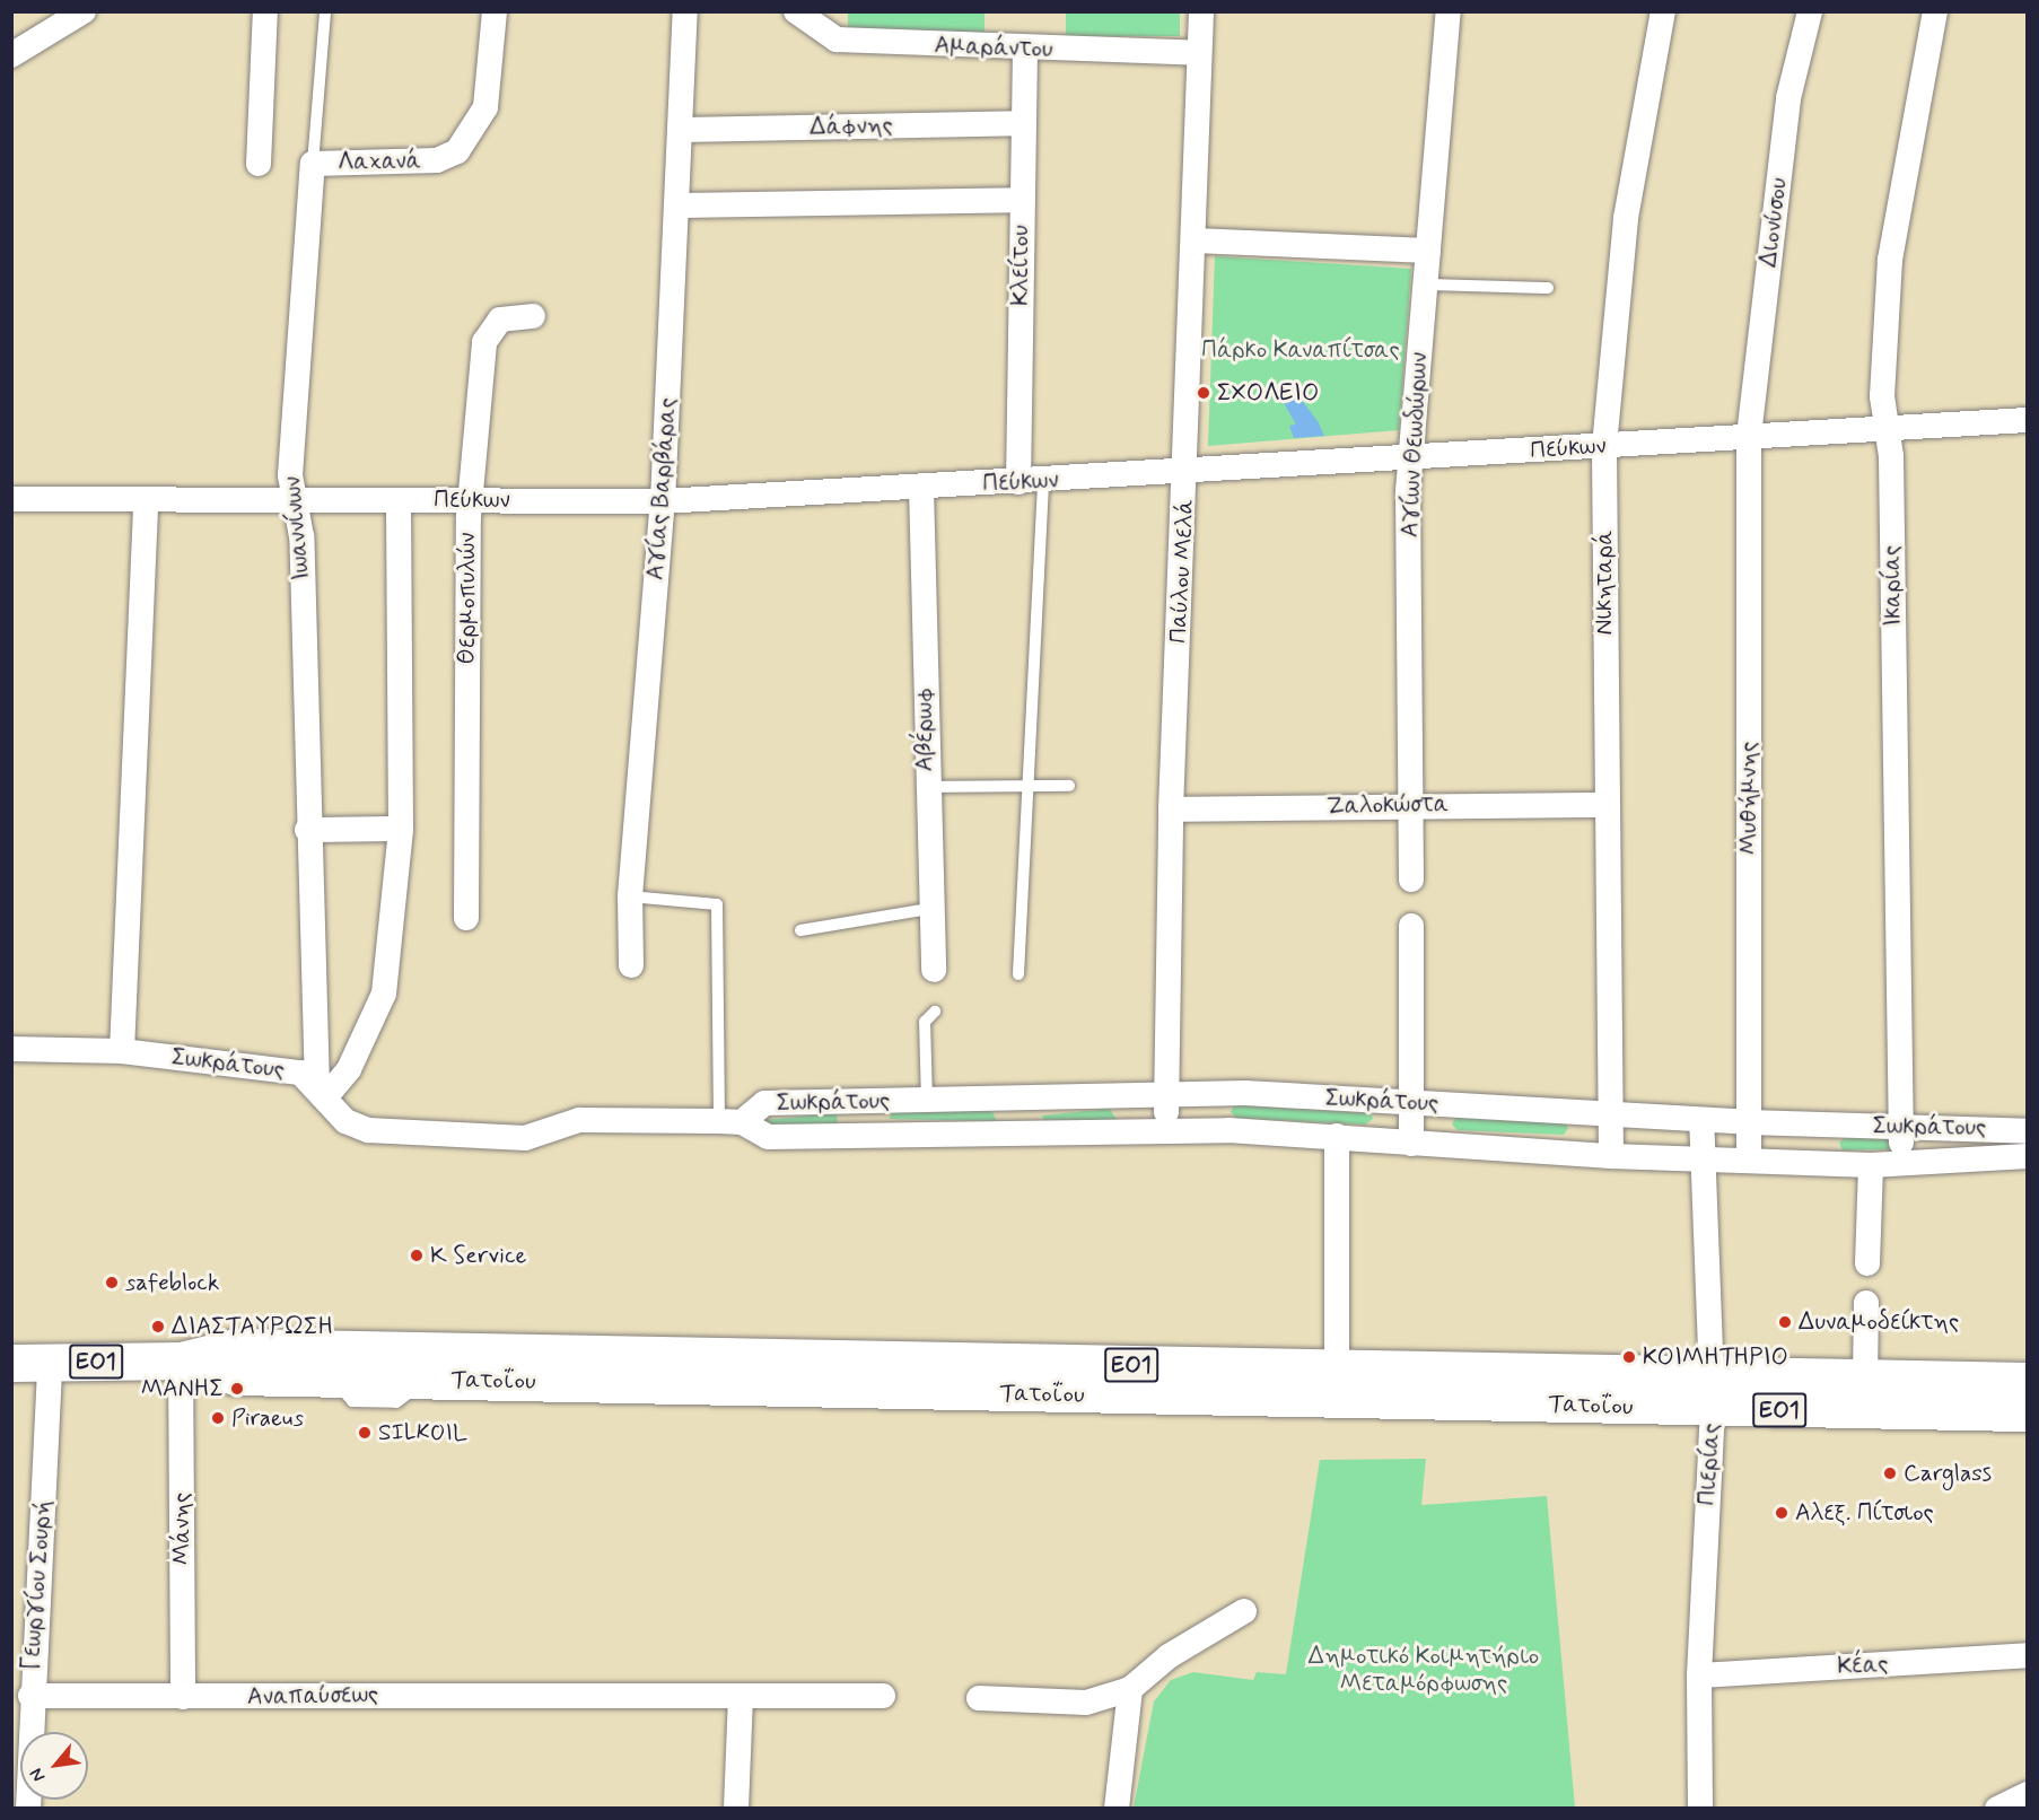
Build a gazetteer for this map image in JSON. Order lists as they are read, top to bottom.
{
  "streets": {
    "main road": ["ΕΟ1", "Τατοΐου"],
    "street": [
      "Αμαράντου",
      "Δάφνης",
      "Λαχανά",
      "Διονύσου",
      "Κλείτου",
      "Αγίων Θεωδώρων",
      "Πεύκων",
      "Αγίας Βαρβάρας",
      "Ιωαννίνων",
      "Παύλου Μελά",
      "Νικηταρά",
      "Ικαρίας",
      "Θερμοπυλών",
      "Αβέρωφ",
      "Μυθήμνης",
      "Ζαλοκώστα",
      "Σωκράτους",
      "Πιερίας",
      "Μάνης",
      "Γεωργίου Σουρή",
      "Κέας",
      "Αναπαύσεως"
    ]
  },
  "crossings": [
    ["Αμαράντου", "Κλείτου"],
    ["Αμαράντου", "Παύλου Μελά"],
    ["Δάφνης", "Κλείτου"],
    ["Δάφνης", "Αγίας Βαρβάρας"],
    ["Λαχανά", "Ιωαννίνων"],
    ["Διονύσου", "Πεύκων"],
    ["Διονύσου", "Μυθήμνης"],
    ["Κλείτου", "Πεύκων"],
    ["Αγίων Θεωδώρων", "Πεύκων"],
    ["Αγίων Θεωδώρων", "Ζαλοκώστα"],
    ["Πεύκων", "Αγίας Βαρβάρας"],
    ["Πεύκων", "Ιωαννίνων"],
    ["Πεύκων", "Παύλου Μελά"],
    ["Πεύκων", "Νικηταρά"],
    ["Πεύκων", "Ικαρίας"],
    ["Πεύκων", "Θερμοπυλών"],
    ["Πεύκων", "Αβέρωφ"],
    ["Πεύκων", "Μυθήμνης"],
    ["Ιωαννίνων", "Σωκράτους"],
    ["Παύλου Μελά", "Ζαλοκώστα"],
    ["Παύλου Μελά", "Σωκράτους"],
    ["Νικηταρά", "Ζαλοκώστα"],
    ["Νικηταρά", "Σωκράτους"],
    ["Ικαρίας", "Σωκράτους"],
    ["Μυθήμνης", "Σωκράτους"],
    ["Σωκράτους", "Πιερίας"],
    ["Τατοΐου", "Πιερίας"],
    ["Τατοΐου", "Μάνης"],
    ["Τατοΐου", "Γεωργίου Σουρή"],
    ["Πιερίας", "Κέας"],
    ["Μάνης", "Αναπαύσεως"],
    ["Γεωργίου Σουρή", "Αναπαύσεως"]
  ],
  "parks": ["Πάρκο Καναπίτσας", "Δημοτικό Κοιμητήριο Μεταμόρφωσης"],
  "places": [
    "ΣΧΟΛΕΙΟ",
    "K Service",
    "safeblock",
    "Δυναμοδείκτης",
    "ΔΙΑΣΤΑΥΡΩΣΗ",
    "ΚΟΙΜΗΤΗΡΙΟ",
    "ΜΑΝΗΣ",
    "Piraeus",
    "SILKOIL",
    "Carglass",
    "Αλεξ. Πίτσιος"
  ],
  "north": "bottom left"
}
